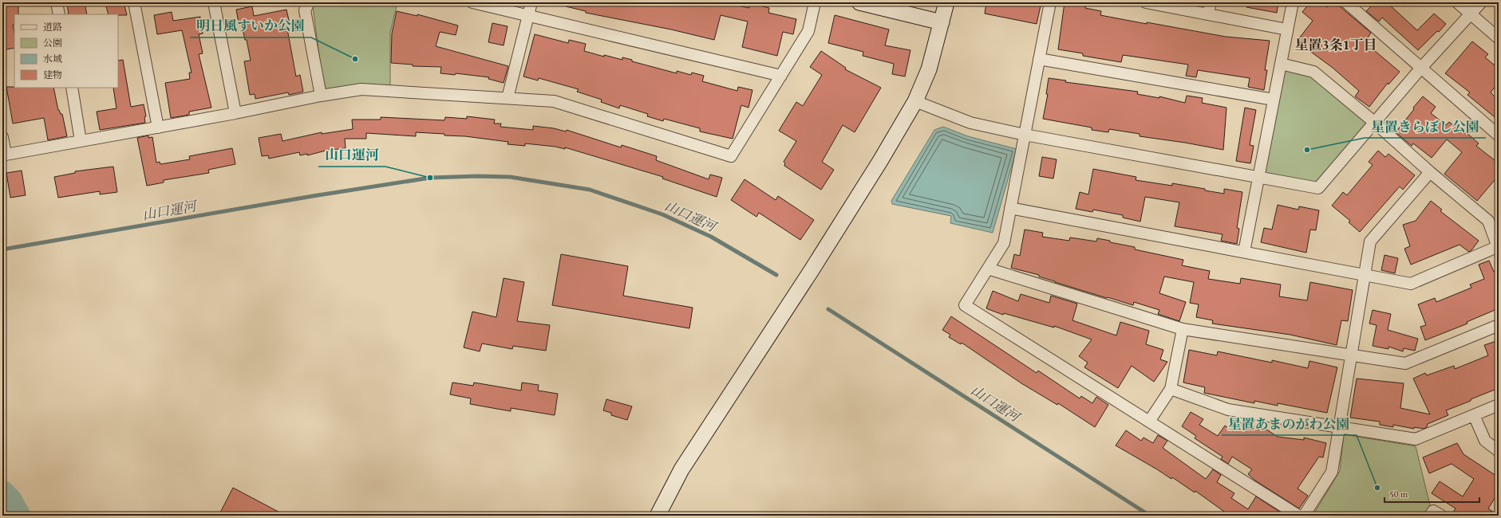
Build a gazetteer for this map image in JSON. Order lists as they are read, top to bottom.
{
  "districts": ["星置3条1丁目"],
  "water": ["山口運河"],
  "places": [
    "明日風すいか公園",
    "星置きらぼし公園",
    "山口運河",
    "星置あまのがわ公園"
  ],
  "legend": [
    "道路",
    "公園",
    "水域",
    "建物"
  ],
  "scale_bar": "50 m"
}
